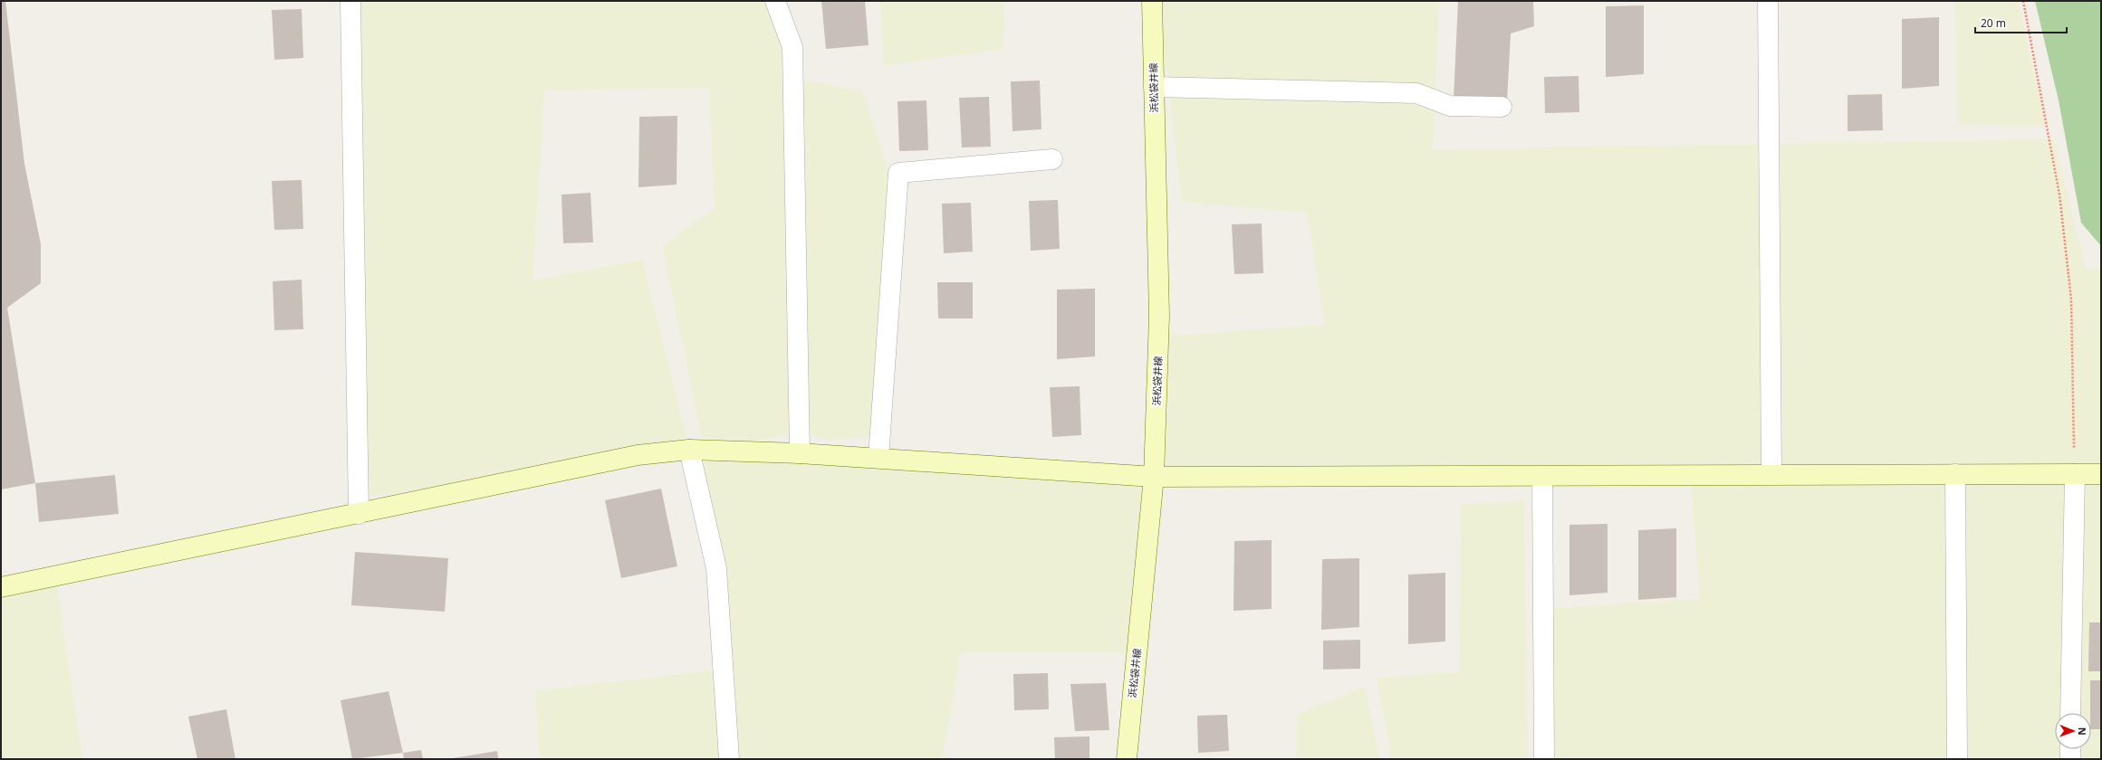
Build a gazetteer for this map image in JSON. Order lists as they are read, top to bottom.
{
  "streets": {
    "street": ["浜松袋井線"]
  },
  "scale_bar": "20 m",
  "north": "right"
}
